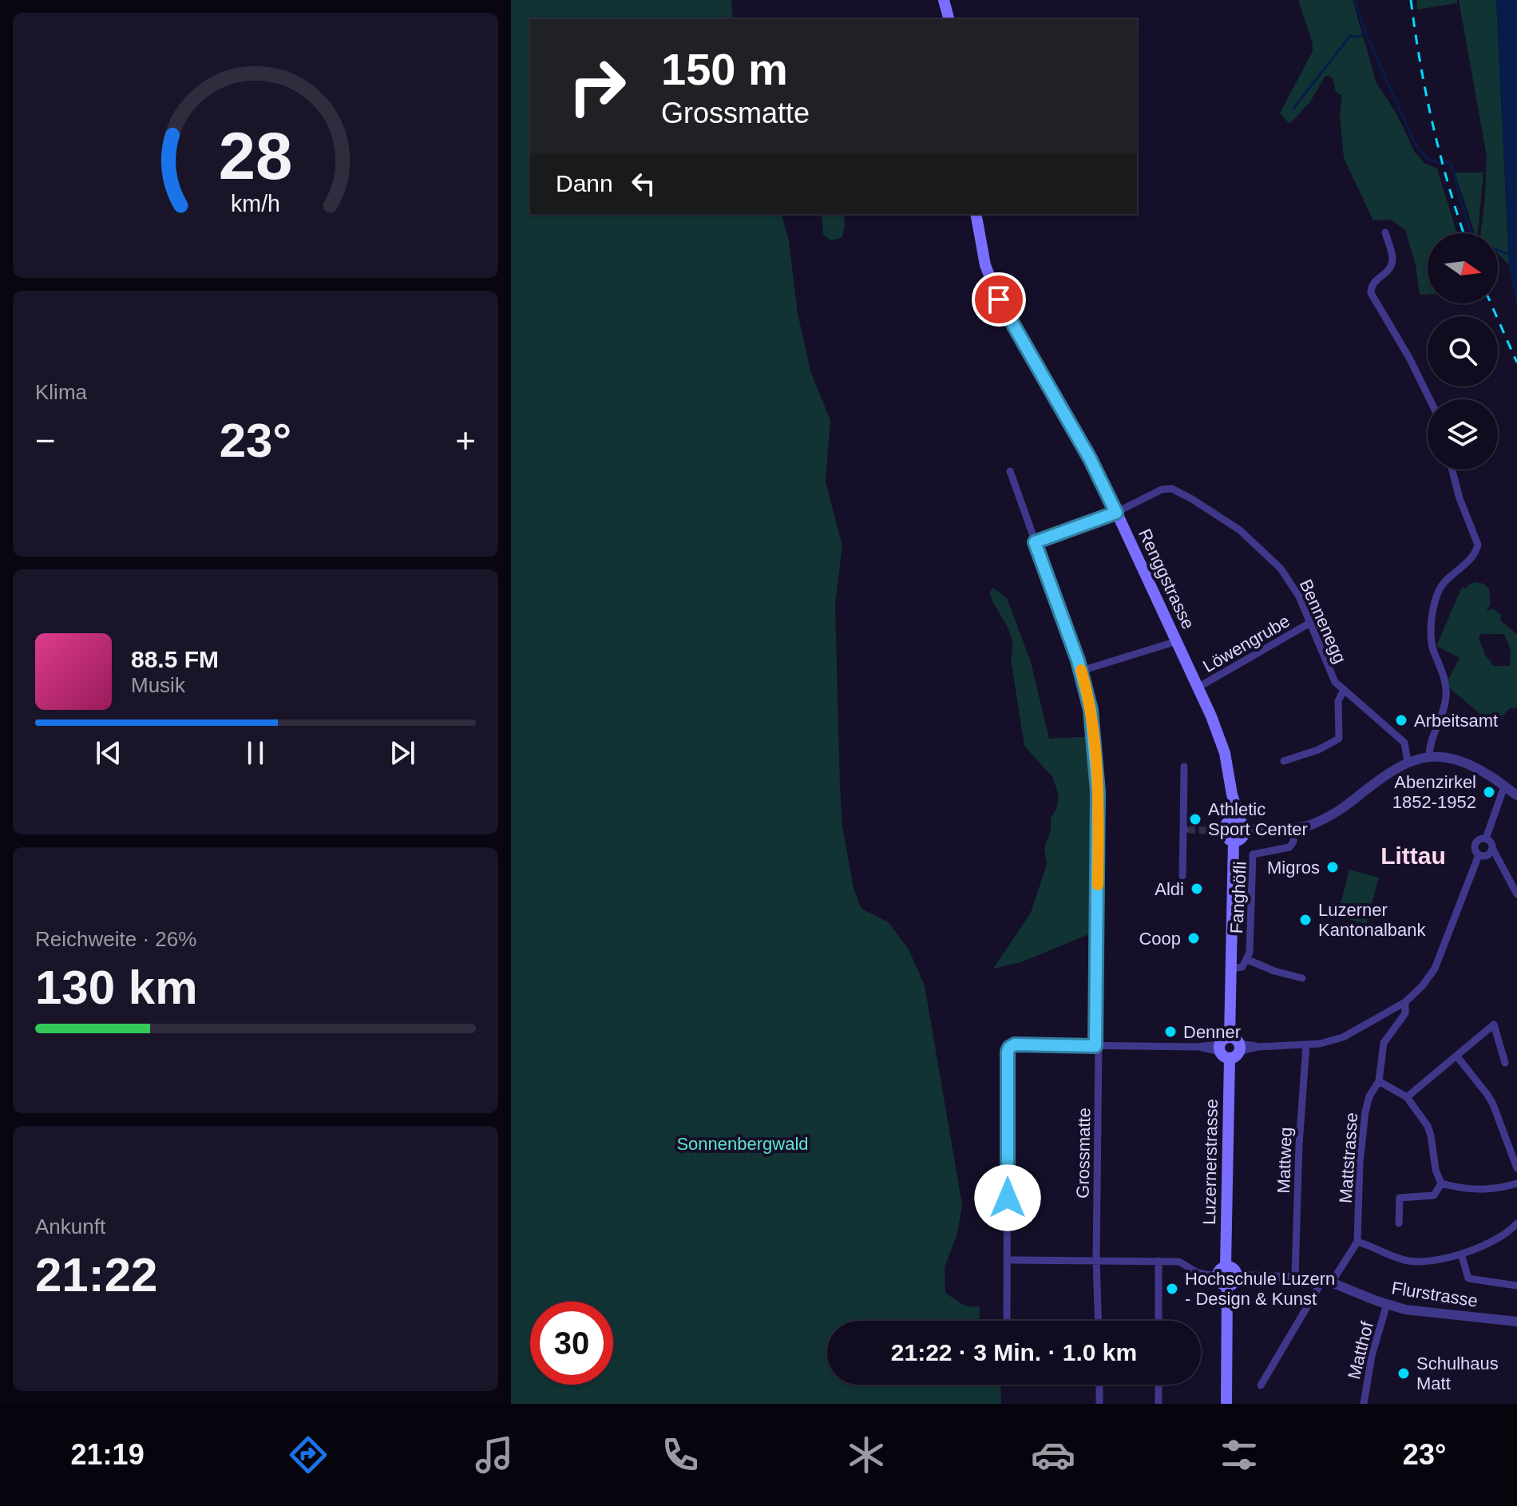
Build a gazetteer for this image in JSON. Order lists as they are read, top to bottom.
{
  "streets": {
    "main road": ["Renggstrasse", "Luzernerstrasse"],
    "street": [
      "Bennenegg",
      "Löwengrube",
      "Fanghöfli",
      "Grossmatte",
      "Mattstrasse",
      "Mattweg",
      "Flurstrasse",
      "Matthof"
    ]
  },
  "crossings": [
    ["Renggstrasse", "Bennenegg"],
    ["Renggstrasse", "Löwengrube"],
    ["Renggstrasse", "Luzernerstrasse"],
    ["Bennenegg", "Löwengrube"],
    ["Bennenegg", "Grossmatte"],
    ["Fanghöfli", "Luzernerstrasse"],
    ["Mattweg", "Flurstrasse"],
    ["Luzernerstrasse", "Flurstrasse"],
    ["Flurstrasse", "Matthof"]
  ],
  "districts": ["Littau"],
  "parks": ["Sonnenbergwald"],
  "places": [
    "Arbeitsamt",
    "Abenzirkel 1852-1952",
    "Athletic Sport Center",
    "Migros",
    "Aldi",
    "Luzerner Kantonalbank",
    "Coop",
    "Denner",
    "Hochschule Luzern - Design & Kunst",
    "Schulhaus Matt"
  ],
  "north": "right",
  "page": {
    "turn": ["150 m", "Grossmatte"],
    "then": "Dann",
    "tile": [
      "Klima",
      ["Reichweite · 26%", "130 km"],
      ["Ankunft", "21:22"]
    ],
    "heat": ["−", "23°", "+"],
    "song": ["88.5 FM", "Musik"],
    "limit": "30",
    "trip": "21:22 · 3 Min. · 1.0 km",
    "tabs": ["21:19", "23°"],
    "gauge": ["28", "km/h"]
  }
}
